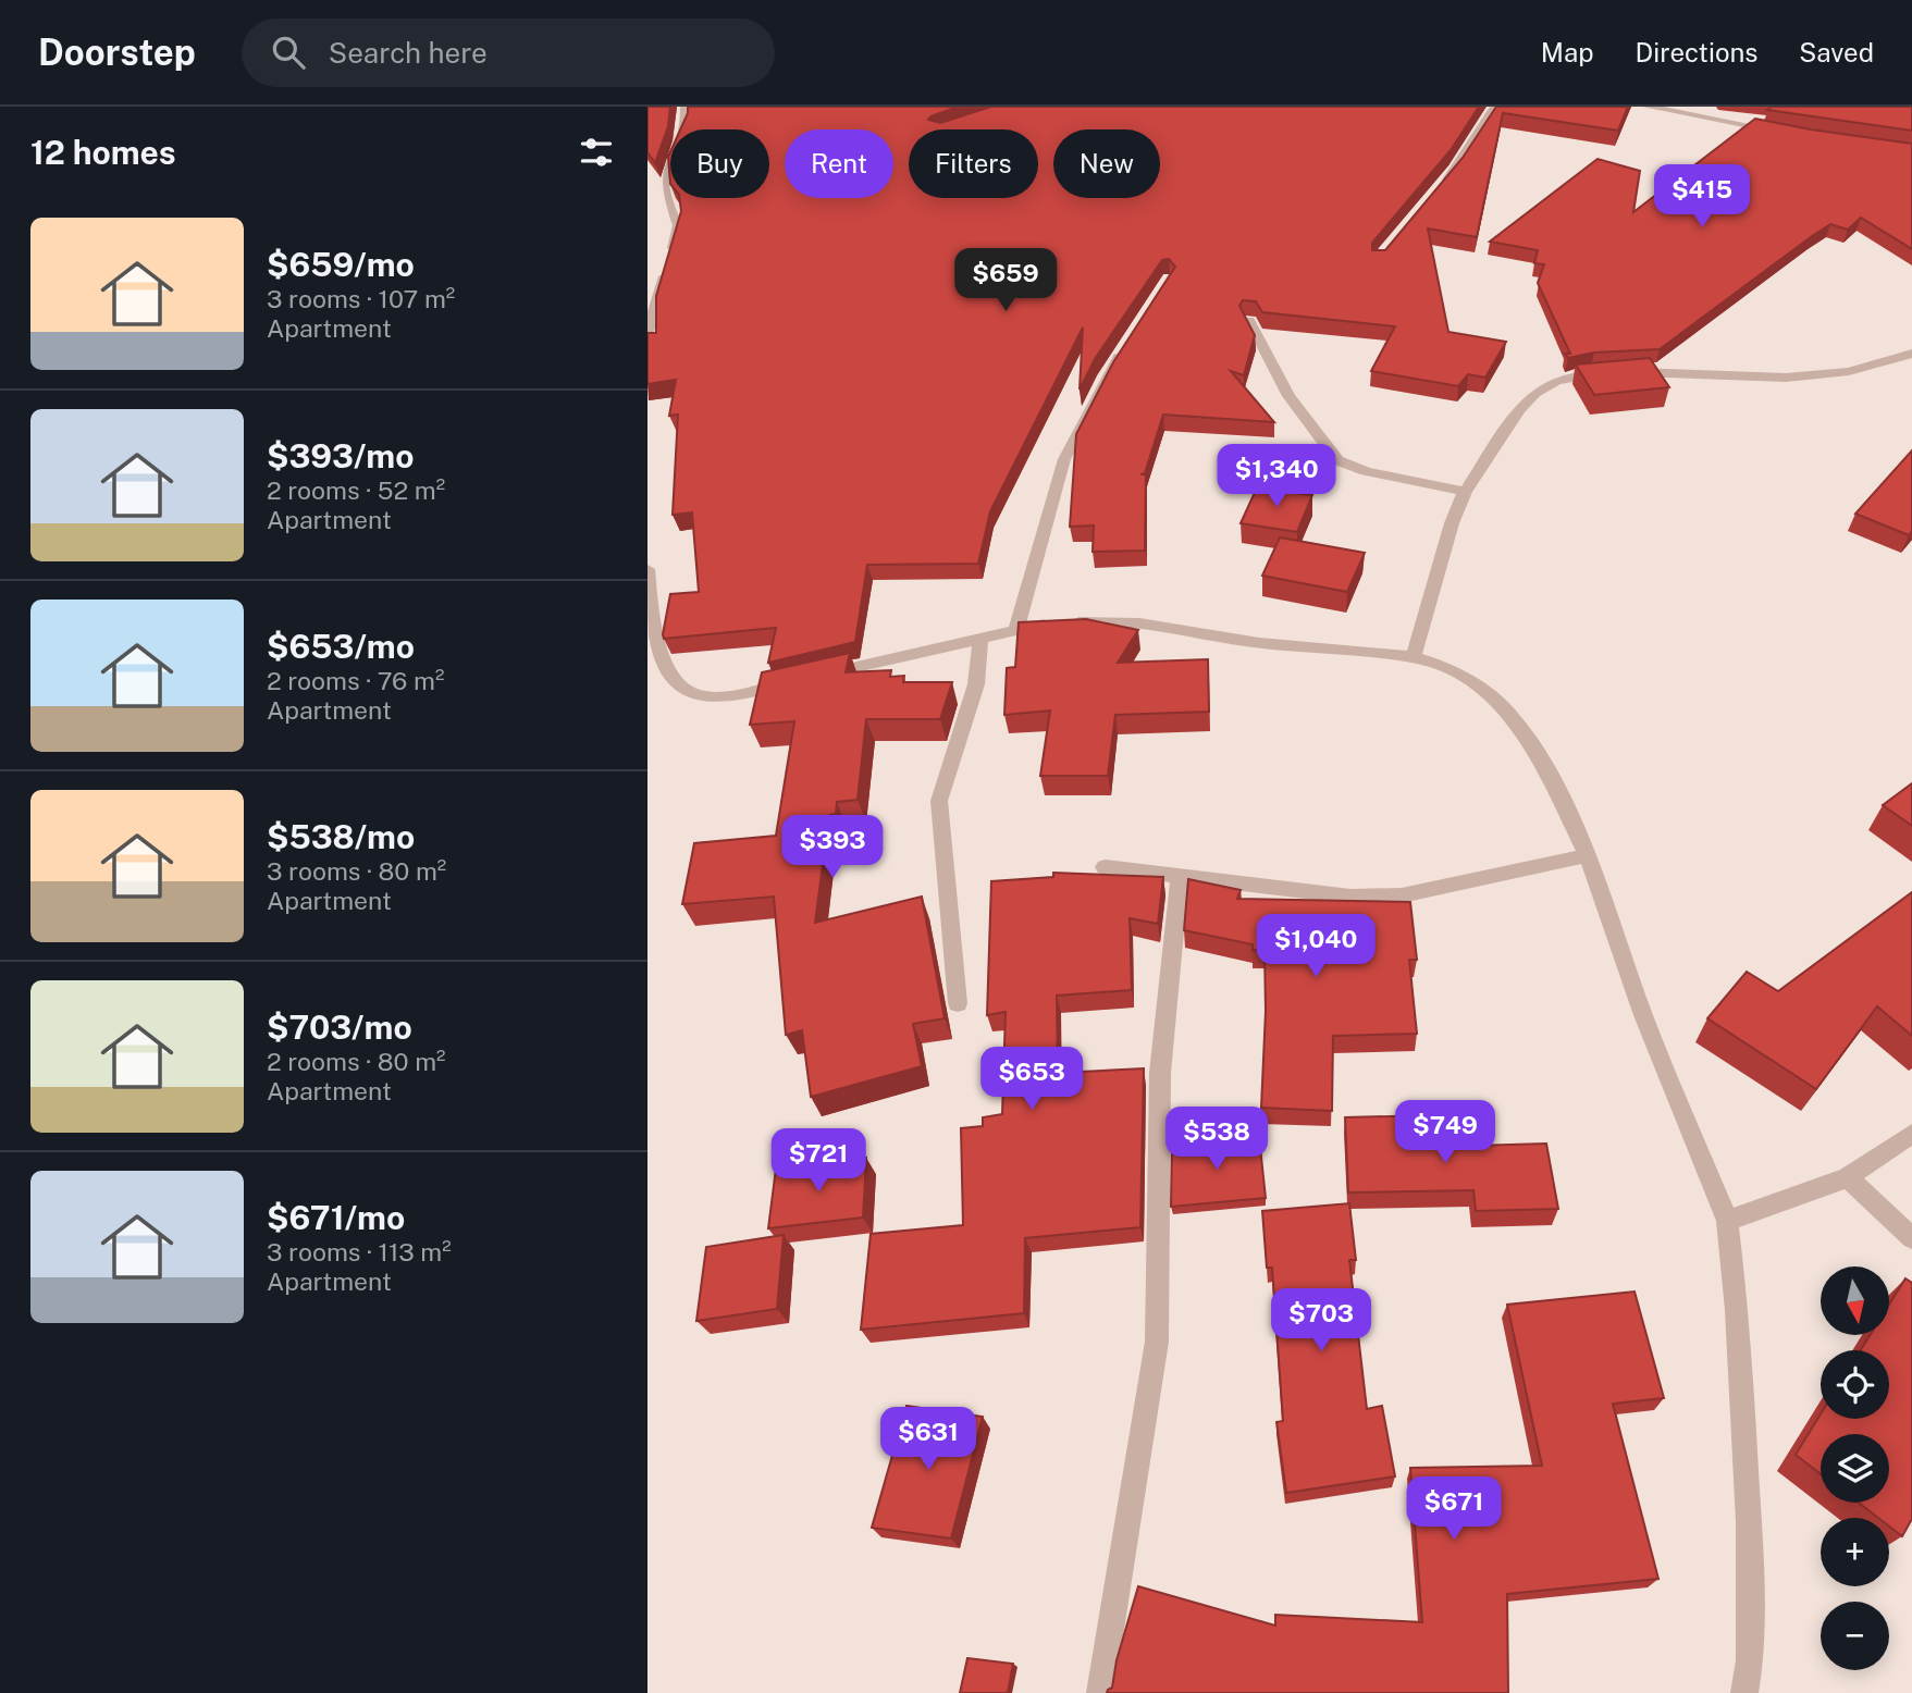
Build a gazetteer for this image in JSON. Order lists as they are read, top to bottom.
{
  "north": "bottom",
  "page": {
    "header": "Doorstep",
    "search": "Search here",
    "nav": ["Map", "Directions", "Saved"],
    "heading": "12 homes",
    "chip": [
      "Buy",
      "Rent",
      "Filters",
      "New"
    ],
    "price": [
      "$415",
      "$659",
      "$1,340",
      "$393",
      "$1,040",
      "$653",
      "$749",
      "$538",
      "$721",
      "$703",
      "$631",
      "$671"
    ],
    "list": [
      {
        "name": "$659/mo",
        "note": "3 rooms · 107 m² · Apartment"
      },
      {
        "name": "$393/mo",
        "note": "2 rooms · 52 m² · Apartment"
      },
      {
        "name": "$653/mo",
        "note": "2 rooms · 76 m² · Apartment"
      },
      {
        "name": "$538/mo",
        "note": "3 rooms · 80 m² · Apartment"
      },
      {
        "name": "$703/mo",
        "note": "2 rooms · 80 m² · Apartment"
      },
      {
        "name": "$671/mo",
        "note": "3 rooms · 113 m² · Apartment"
      }
    ],
    "map_buttons": ["+", "−"]
  }
}
